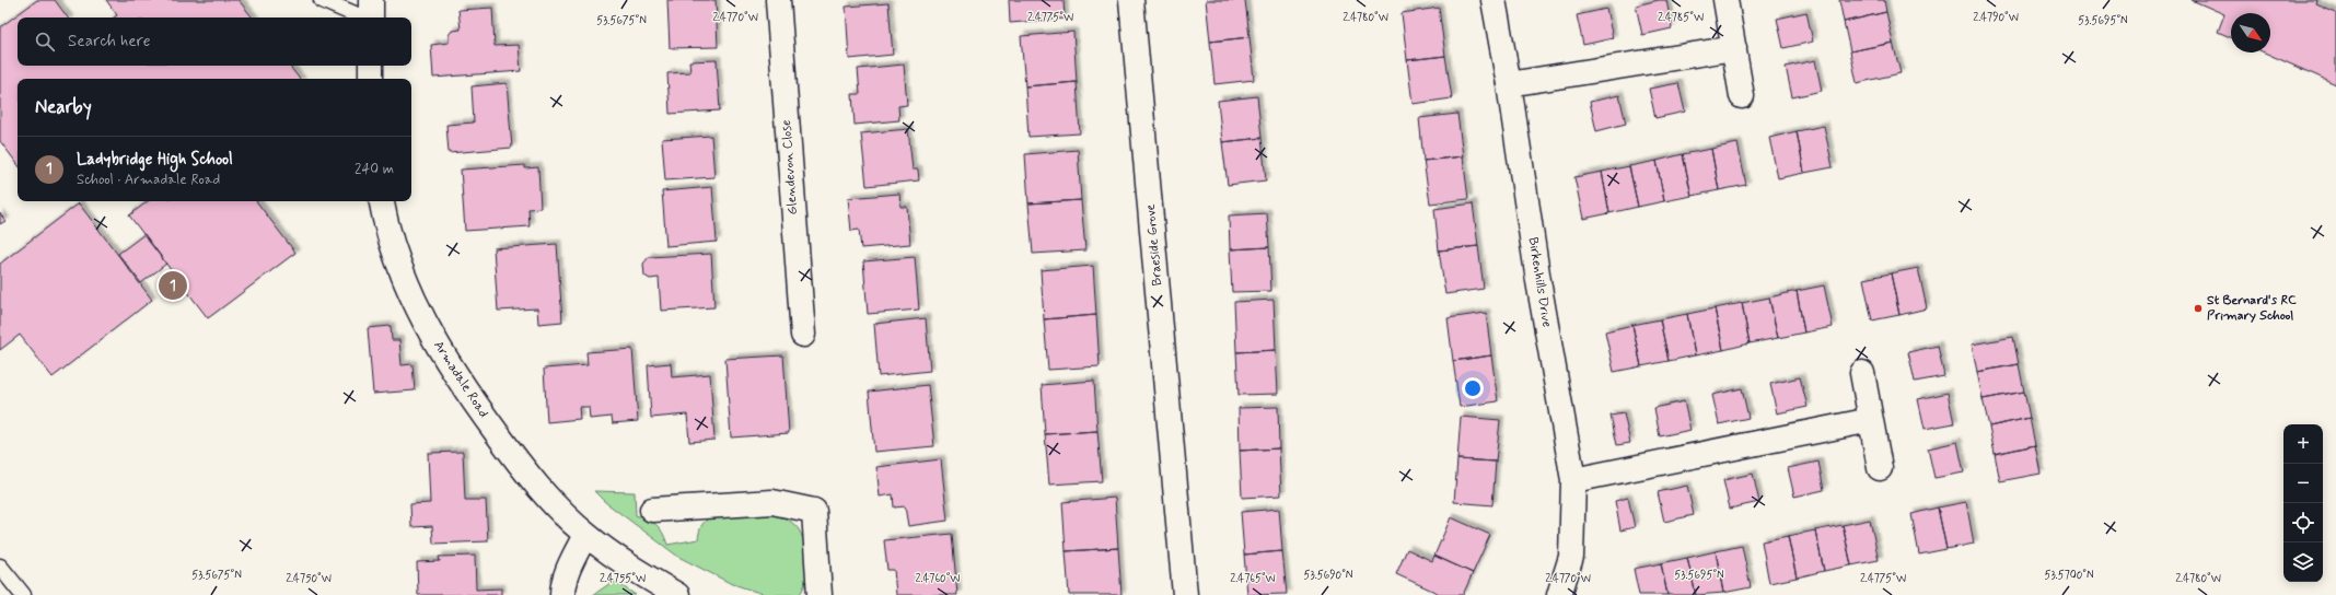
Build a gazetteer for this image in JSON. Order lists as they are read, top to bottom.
{
  "streets": {
    "street": [
      "Glendevon Close",
      "Braeside Grove",
      "Birkenhills Drive",
      "Armadale Road"
    ]
  },
  "places": ["St Bernard's RC Primary School"],
  "north": "bottom right",
  "page": {
    "search": "Search here",
    "heading": "Nearby",
    "list": [
      {
        "mark": "1",
        "name": "Ladybridge High School",
        "note": "School · Armadale Road",
        "value": "240 m"
      }
    ],
    "pins": "1",
    "map_buttons": ["+", "−"]
  },
  "coordinates": [
    "2.4780°W",
    "2.4770°W",
    "2.4775°W",
    "2.4785°W",
    "2.4790°W",
    "53.5675°N",
    "53.5695°N",
    "53.5690°N",
    "53.5700°N",
    "2.4750°W",
    "2.4755°W",
    "2.4760°W",
    "2.4765°W"
  ]
}
